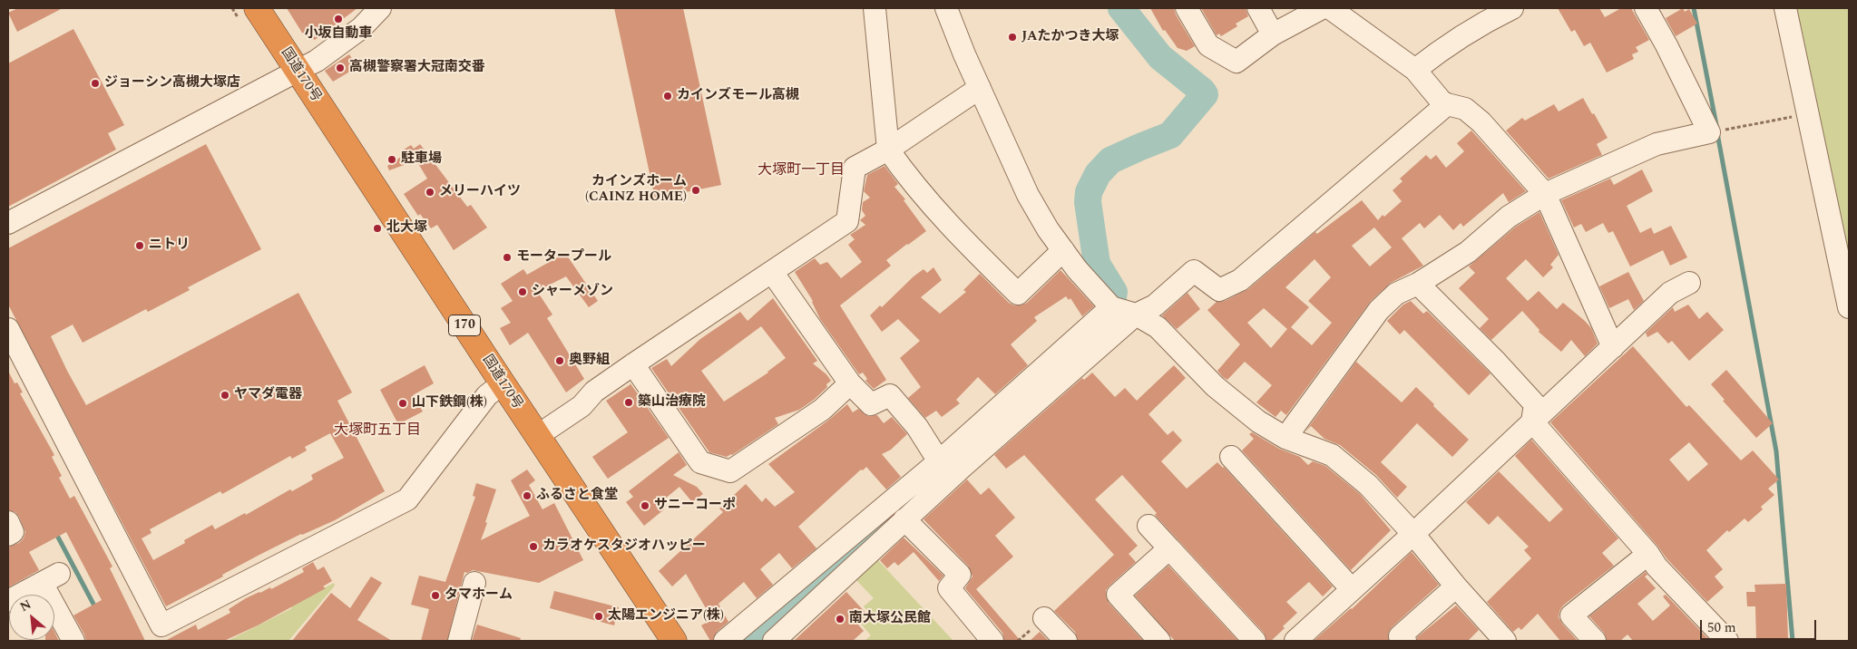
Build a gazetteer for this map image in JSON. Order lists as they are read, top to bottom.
{
  "streets": {
    "highway": ["国道170号", "170"]
  },
  "districts": ["大塚町一丁目", "大塚町五丁目"],
  "places": [
    "小坂自動車",
    "JAたかつき大塚",
    "高槻警察署大冠南交番",
    "ジョーシン高槻大塚店",
    "カインズモール高槻",
    "駐車場",
    "カインズホーム (CAINZ HOME)",
    "メリーハイツ",
    "北大塚",
    "ニトリ",
    "モータープール",
    "シャーメゾン",
    "奥野組",
    "ヤマダ電器",
    "築山治療院",
    "山下鉄鋼(株)",
    "ふるさと食堂",
    "サニーコーポ",
    "カラオケスタジオハッピー",
    "タマホーム",
    "太陽エンジニア(株)",
    "南大塚公民館"
  ],
  "scale_bar": "50 m",
  "north": "top left"
}
